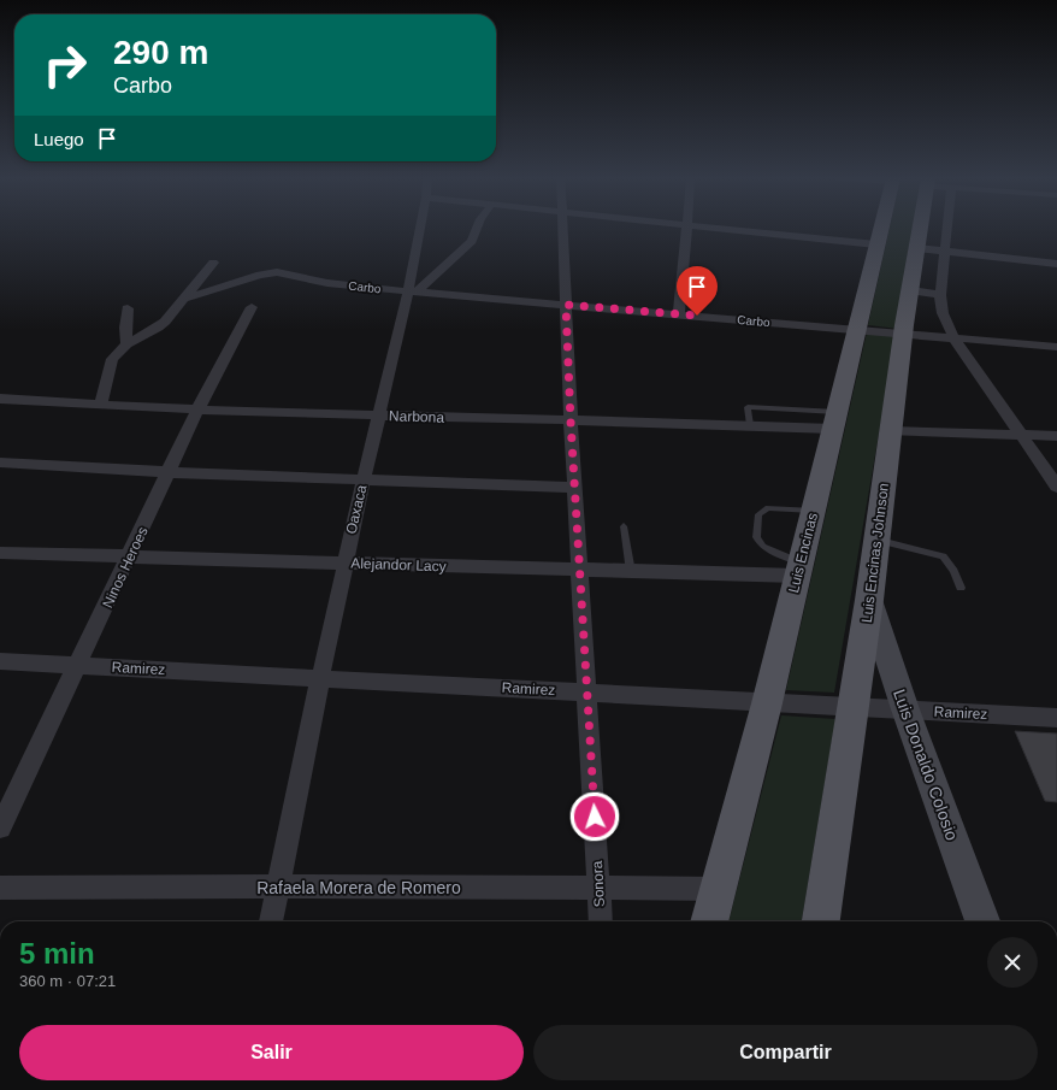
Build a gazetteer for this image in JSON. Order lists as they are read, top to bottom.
{
  "streets": {
    "main road": ["Luis Encinas", "Luis Encinas Johnson", "Luis Donaldo Colosio"],
    "street": [
      "Carbo",
      "Narbona",
      "Oaxaca",
      "Alejandor Lacy",
      "Ninos Heroes",
      "Ramirez",
      "Sonora",
      "Rafaela Morera de Romero"
    ]
  },
  "crossings": [
    ["Carbo", "Oaxaca"],
    ["Carbo", "Luis Encinas"],
    ["Carbo", "Luis Encinas Johnson"],
    ["Carbo", "Sonora"],
    ["Narbona", "Oaxaca"],
    ["Narbona", "Luis Encinas"],
    ["Narbona", "Ninos Heroes"],
    ["Narbona", "Sonora"],
    ["Oaxaca", "Alejandor Lacy"],
    ["Oaxaca", "Ramirez"],
    ["Oaxaca", "Rafaela Morera de Romero"],
    ["Luis Encinas", "Alejandor Lacy"],
    ["Luis Encinas", "Ramirez"],
    ["Luis Encinas", "Rafaela Morera de Romero"],
    ["Luis Encinas Johnson", "Ramirez"],
    ["Luis Encinas Johnson", "Luis Donaldo Colosio"],
    ["Alejandor Lacy", "Ninos Heroes"],
    ["Alejandor Lacy", "Sonora"],
    ["Ninos Heroes", "Ramirez"],
    ["Ramirez", "Luis Donaldo Colosio"],
    ["Ramirez", "Sonora"],
    ["Sonora", "Rafaela Morera de Romero"]
  ],
  "page": {
    "turn": ["290 m", "Carbo"],
    "then": "Luego",
    "heading": ["5 min", "360 m · 07:21"],
    "buttons": ["Salir", "Compartir"]
  }
}
